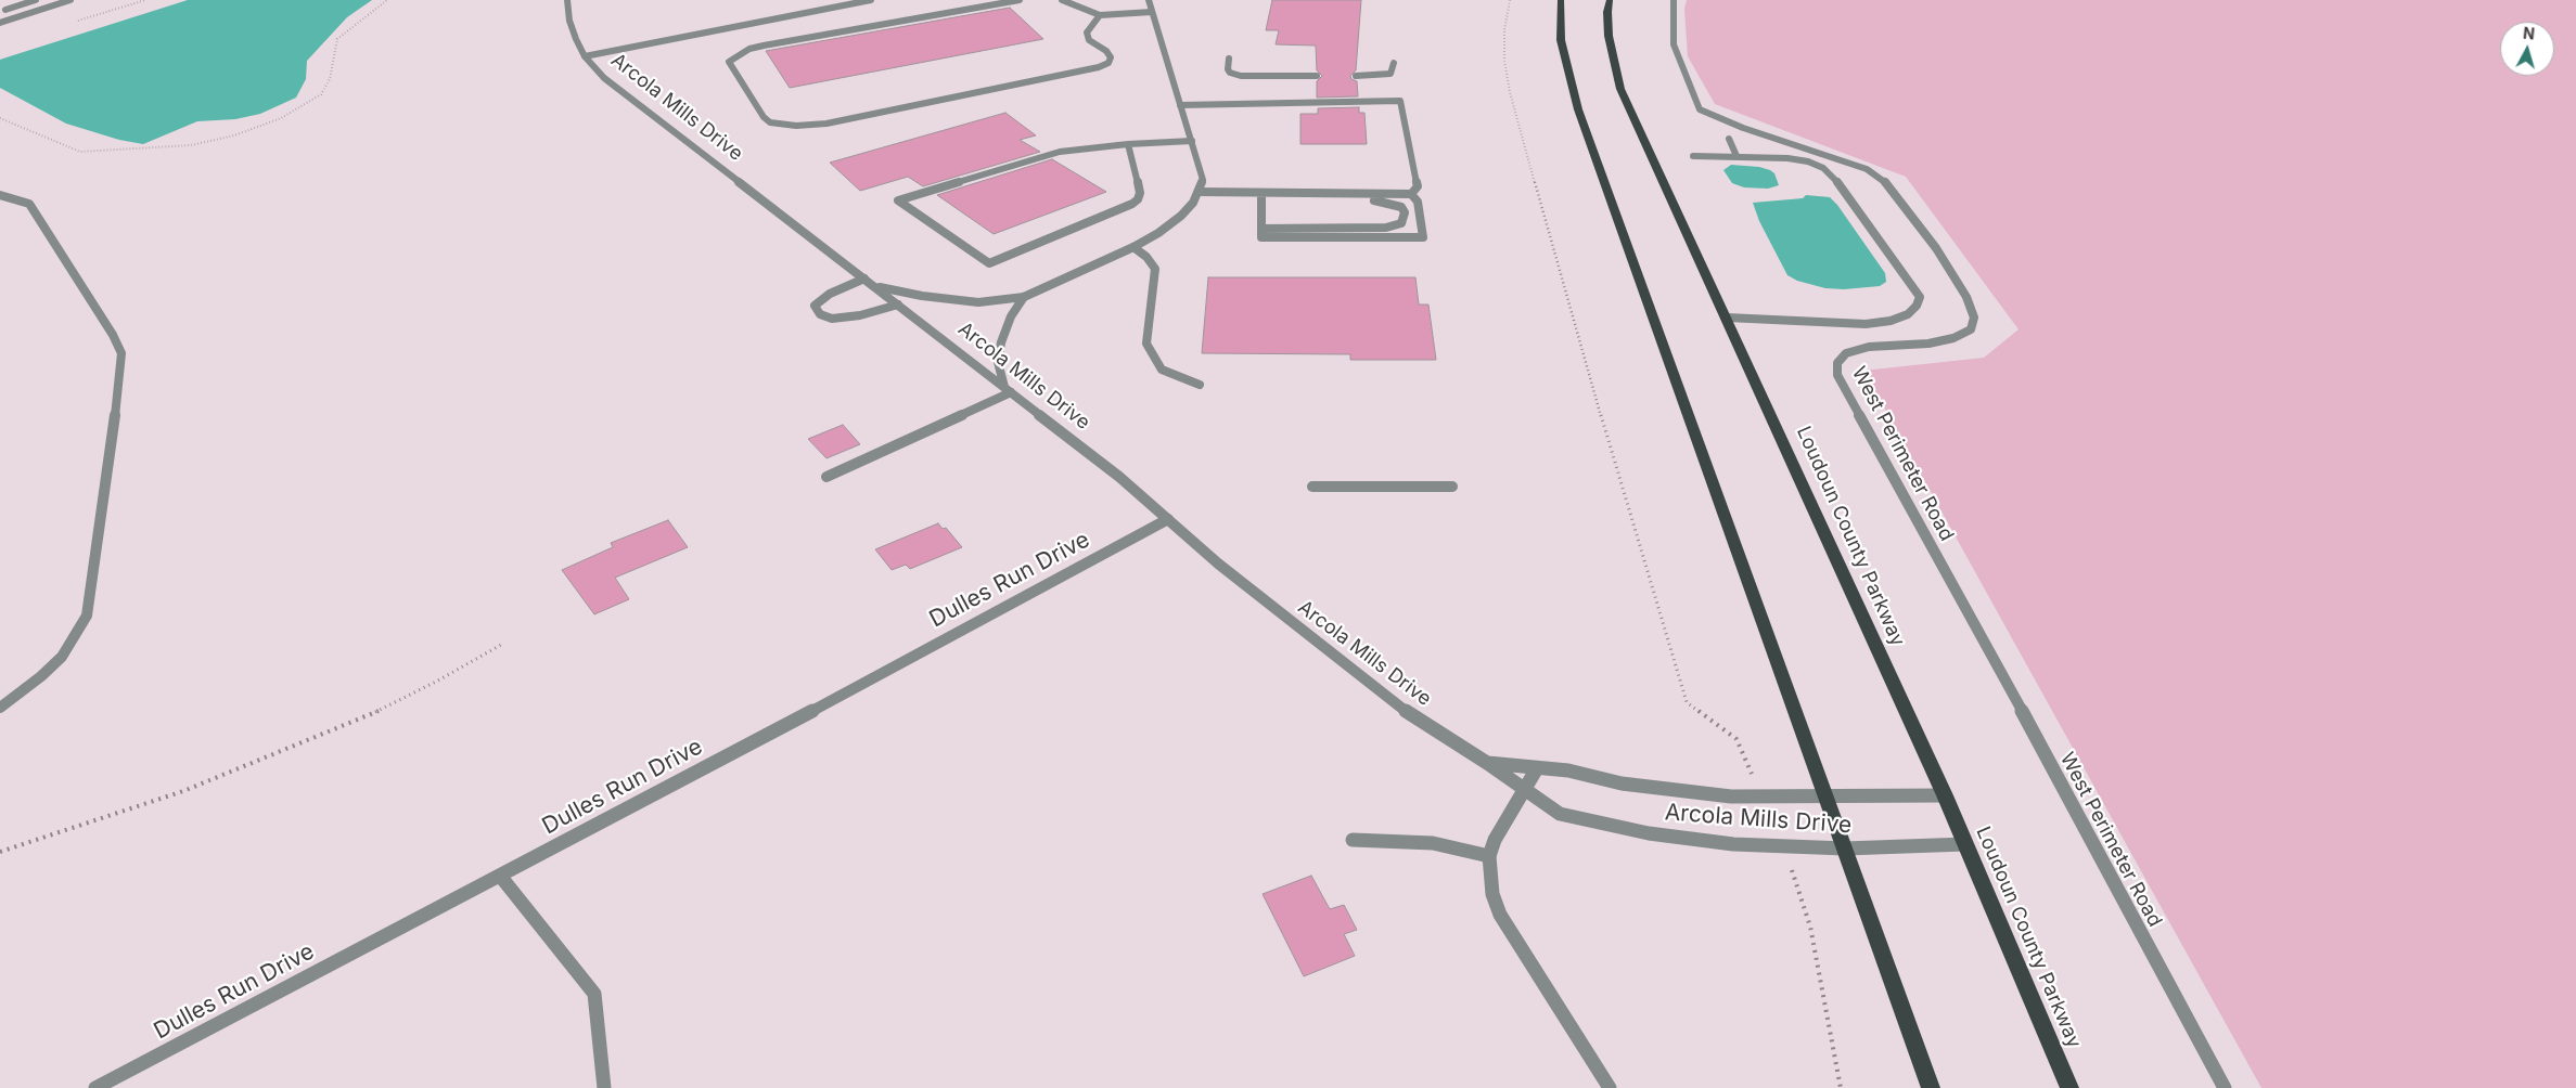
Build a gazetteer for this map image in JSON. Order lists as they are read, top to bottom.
{
  "streets": {
    "main road": ["Loudoun County Parkway"],
    "street": ["Arcola Mills Drive", "West Perimeter Road", "Dulles Run Drive"]
  },
  "crossings": [
    ["Arcola Mills Drive", "Loudoun County Parkway"],
    ["Arcola Mills Drive", "Dulles Run Drive"]
  ],
  "north": "top"
}
